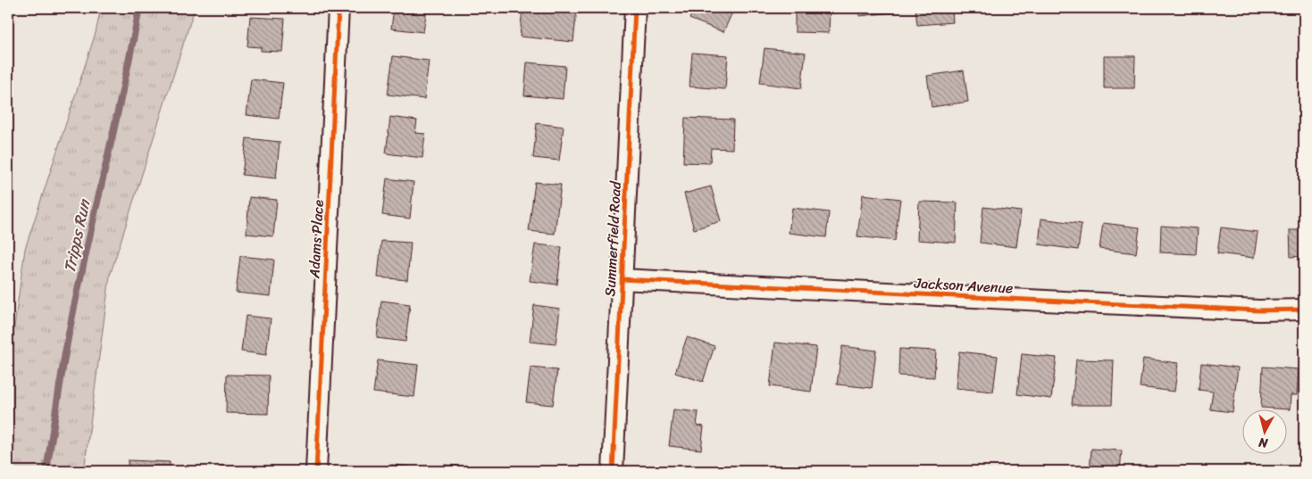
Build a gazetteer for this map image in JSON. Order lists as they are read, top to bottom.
{
  "streets": {
    "street": ["Adams Place", "Summerfield Road", "Jackson Avenue"]
  },
  "crossings": [
    ["Summerfield Road", "Jackson Avenue"]
  ],
  "water": ["Tripps Run"],
  "north": "bottom"
}
